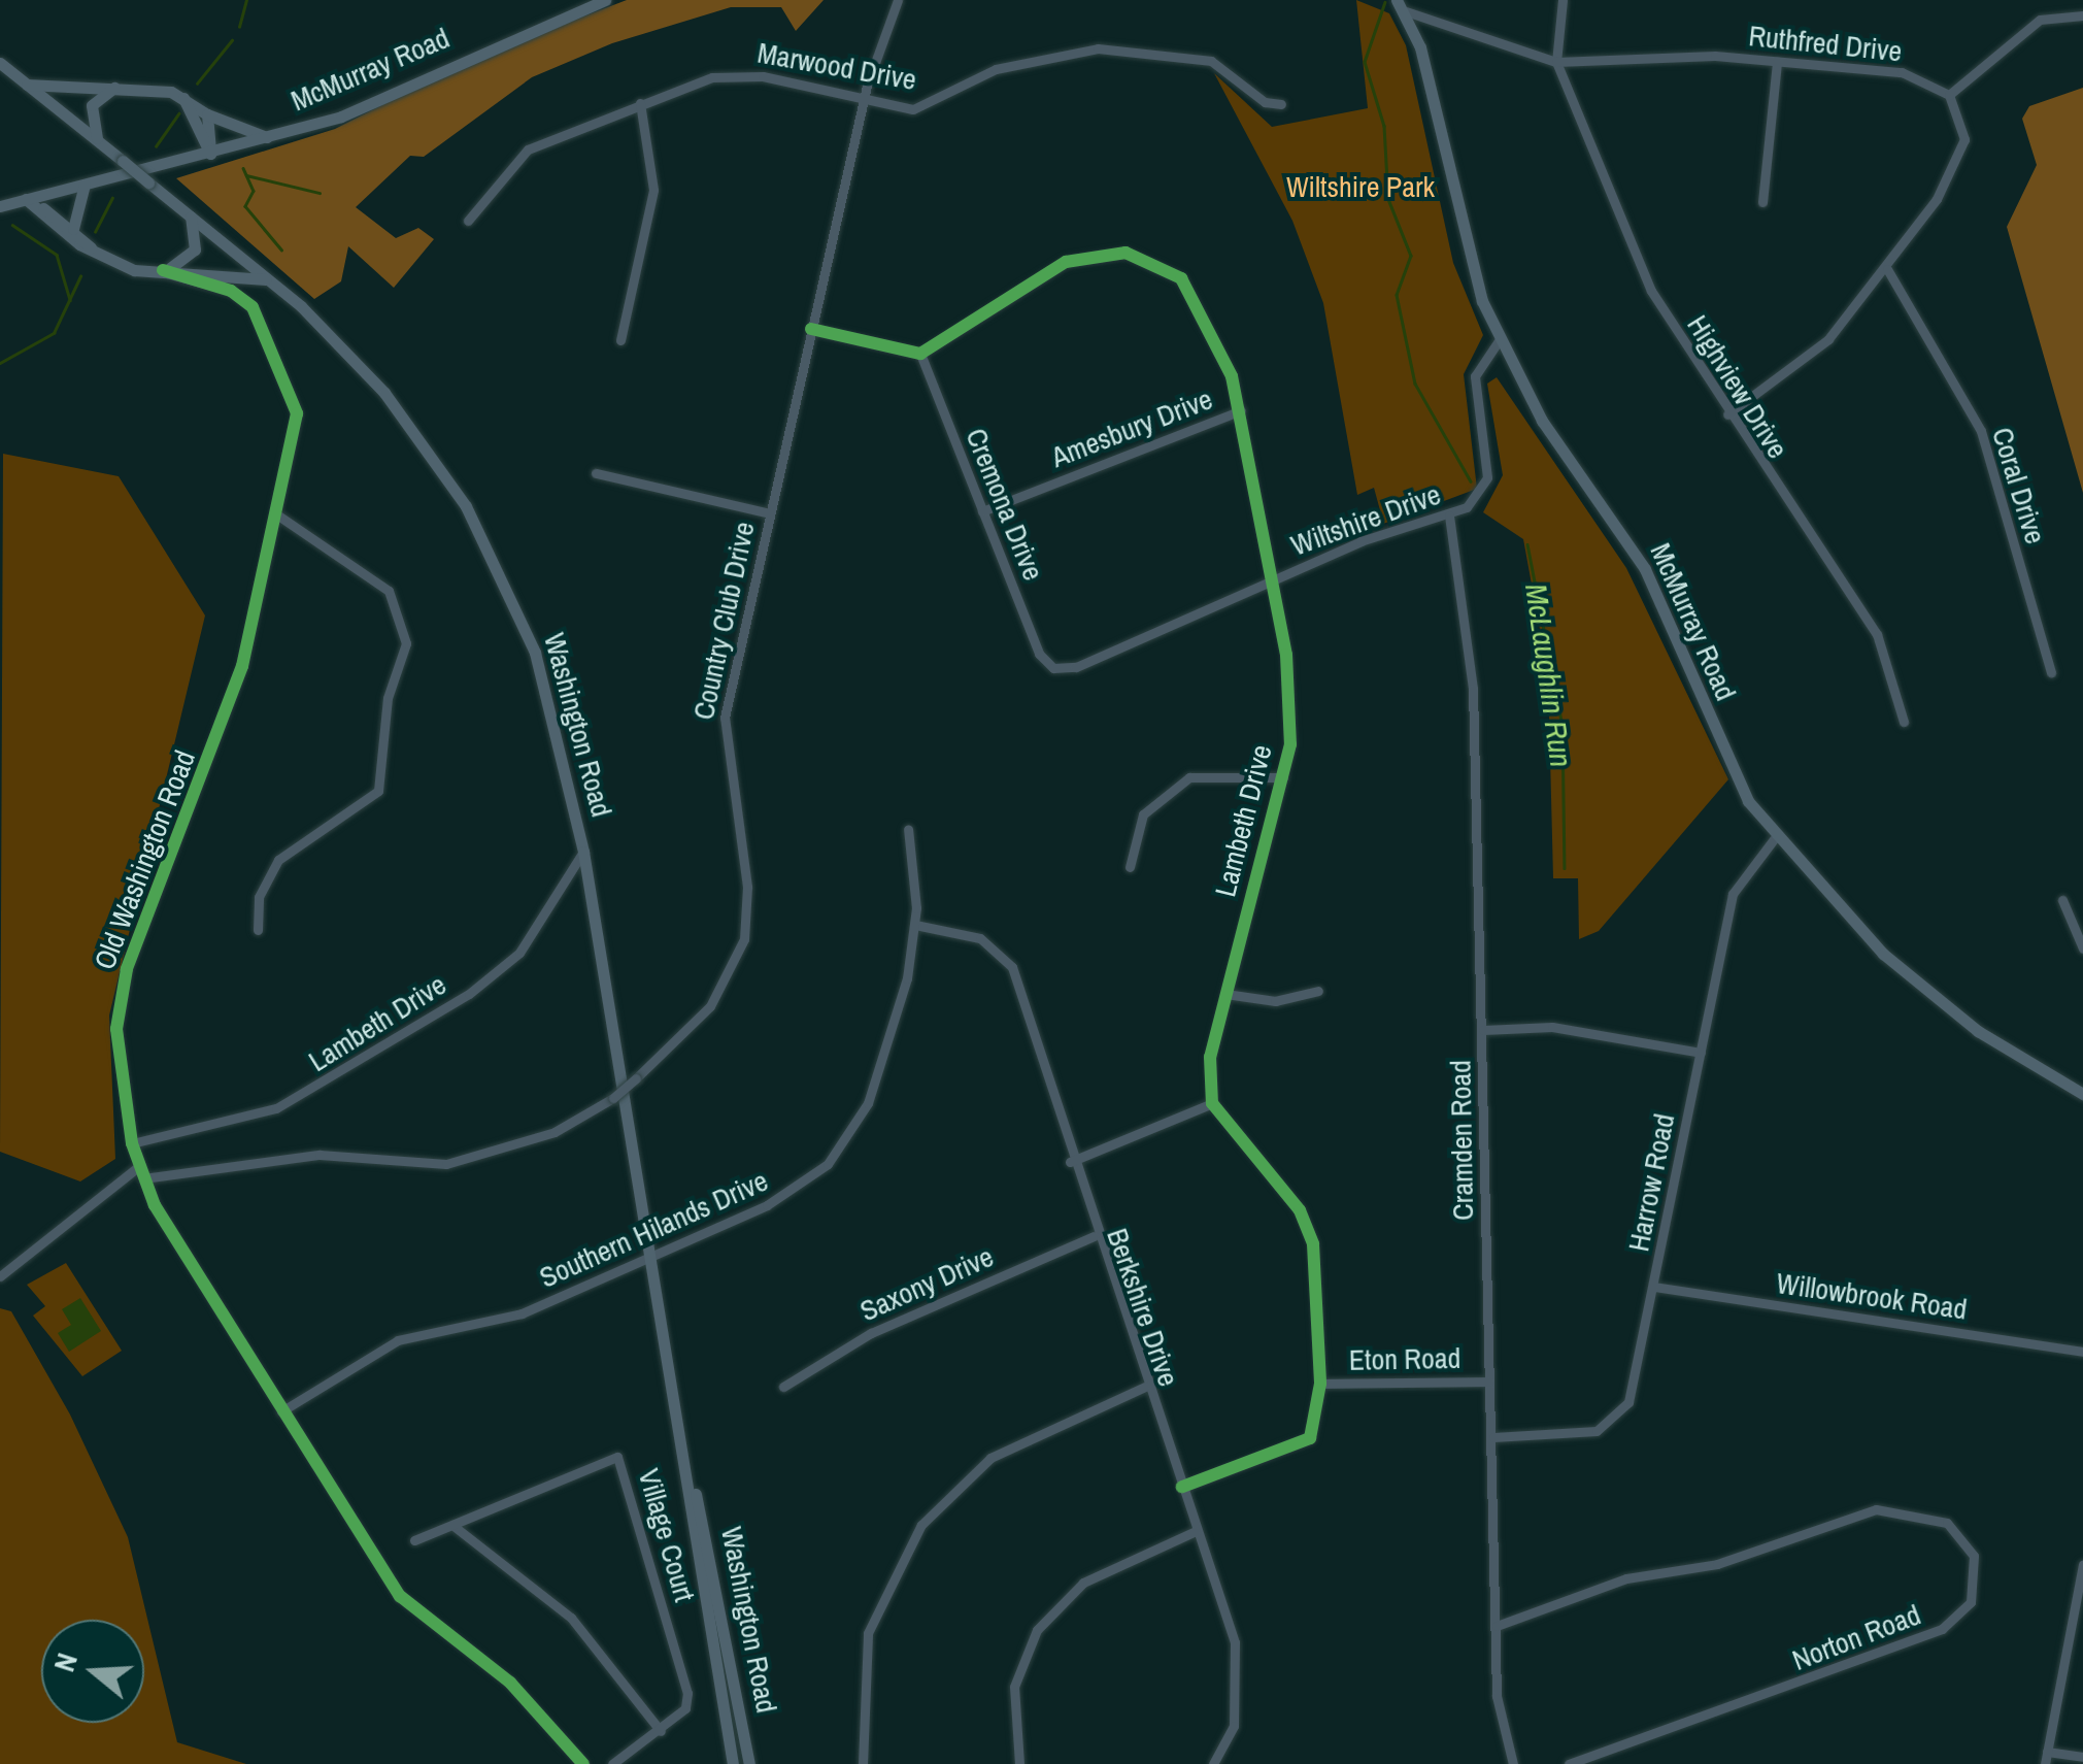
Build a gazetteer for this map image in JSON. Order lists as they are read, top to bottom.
{
  "streets": {
    "main road": ["McMurray Road", "Washington Road"],
    "street": [
      "Ruthfred Drive",
      "Marwood Drive",
      "Highview Drive",
      "Amesbury Drive",
      "Coral Drive",
      "Cremona Drive",
      "Wiltshire Drive",
      "Country Club Drive",
      "Lambeth Drive",
      "Old Washington Road",
      "Cramden Road",
      "Harrow Road",
      "Southern Hilands Drive",
      "Saxony Drive",
      "Willowbrook Road",
      "Berkshire Drive",
      "Eton Road",
      "Village Court",
      "Norton Road"
    ]
  },
  "crossings": [
    ["Ruthfred Drive", "McMurray Road"],
    ["Ruthfred Drive", "Highview Drive"],
    ["Marwood Drive", "Country Club Drive"],
    ["McMurray Road", "Wiltshire Drive"],
    ["McMurray Road", "Harrow Road"],
    ["Amesbury Drive", "Cremona Drive"],
    ["Amesbury Drive", "Lambeth Drive"],
    ["Cremona Drive", "Wiltshire Drive"],
    ["Cremona Drive", "Lambeth Drive"],
    ["Wiltshire Drive", "Lambeth Drive"],
    ["Wiltshire Drive", "Cramden Road"],
    ["Country Club Drive", "Old Washington Road"],
    ["Washington Road", "Lambeth Drive"],
    ["Washington Road", "Southern Hilands Drive"],
    ["Lambeth Drive", "Old Washington Road"],
    ["Old Washington Road", "Southern Hilands Drive"],
    ["Cramden Road", "Harrow Road"],
    ["Cramden Road", "Eton Road"],
    ["Cramden Road", "Norton Road"],
    ["Harrow Road", "Willowbrook Road"],
    ["Southern Hilands Drive", "Berkshire Drive"],
    ["Saxony Drive", "Berkshire Drive"]
  ],
  "water": ["McLaughlin Run"],
  "parks": ["Wiltshire Park"],
  "north": "left"
}
